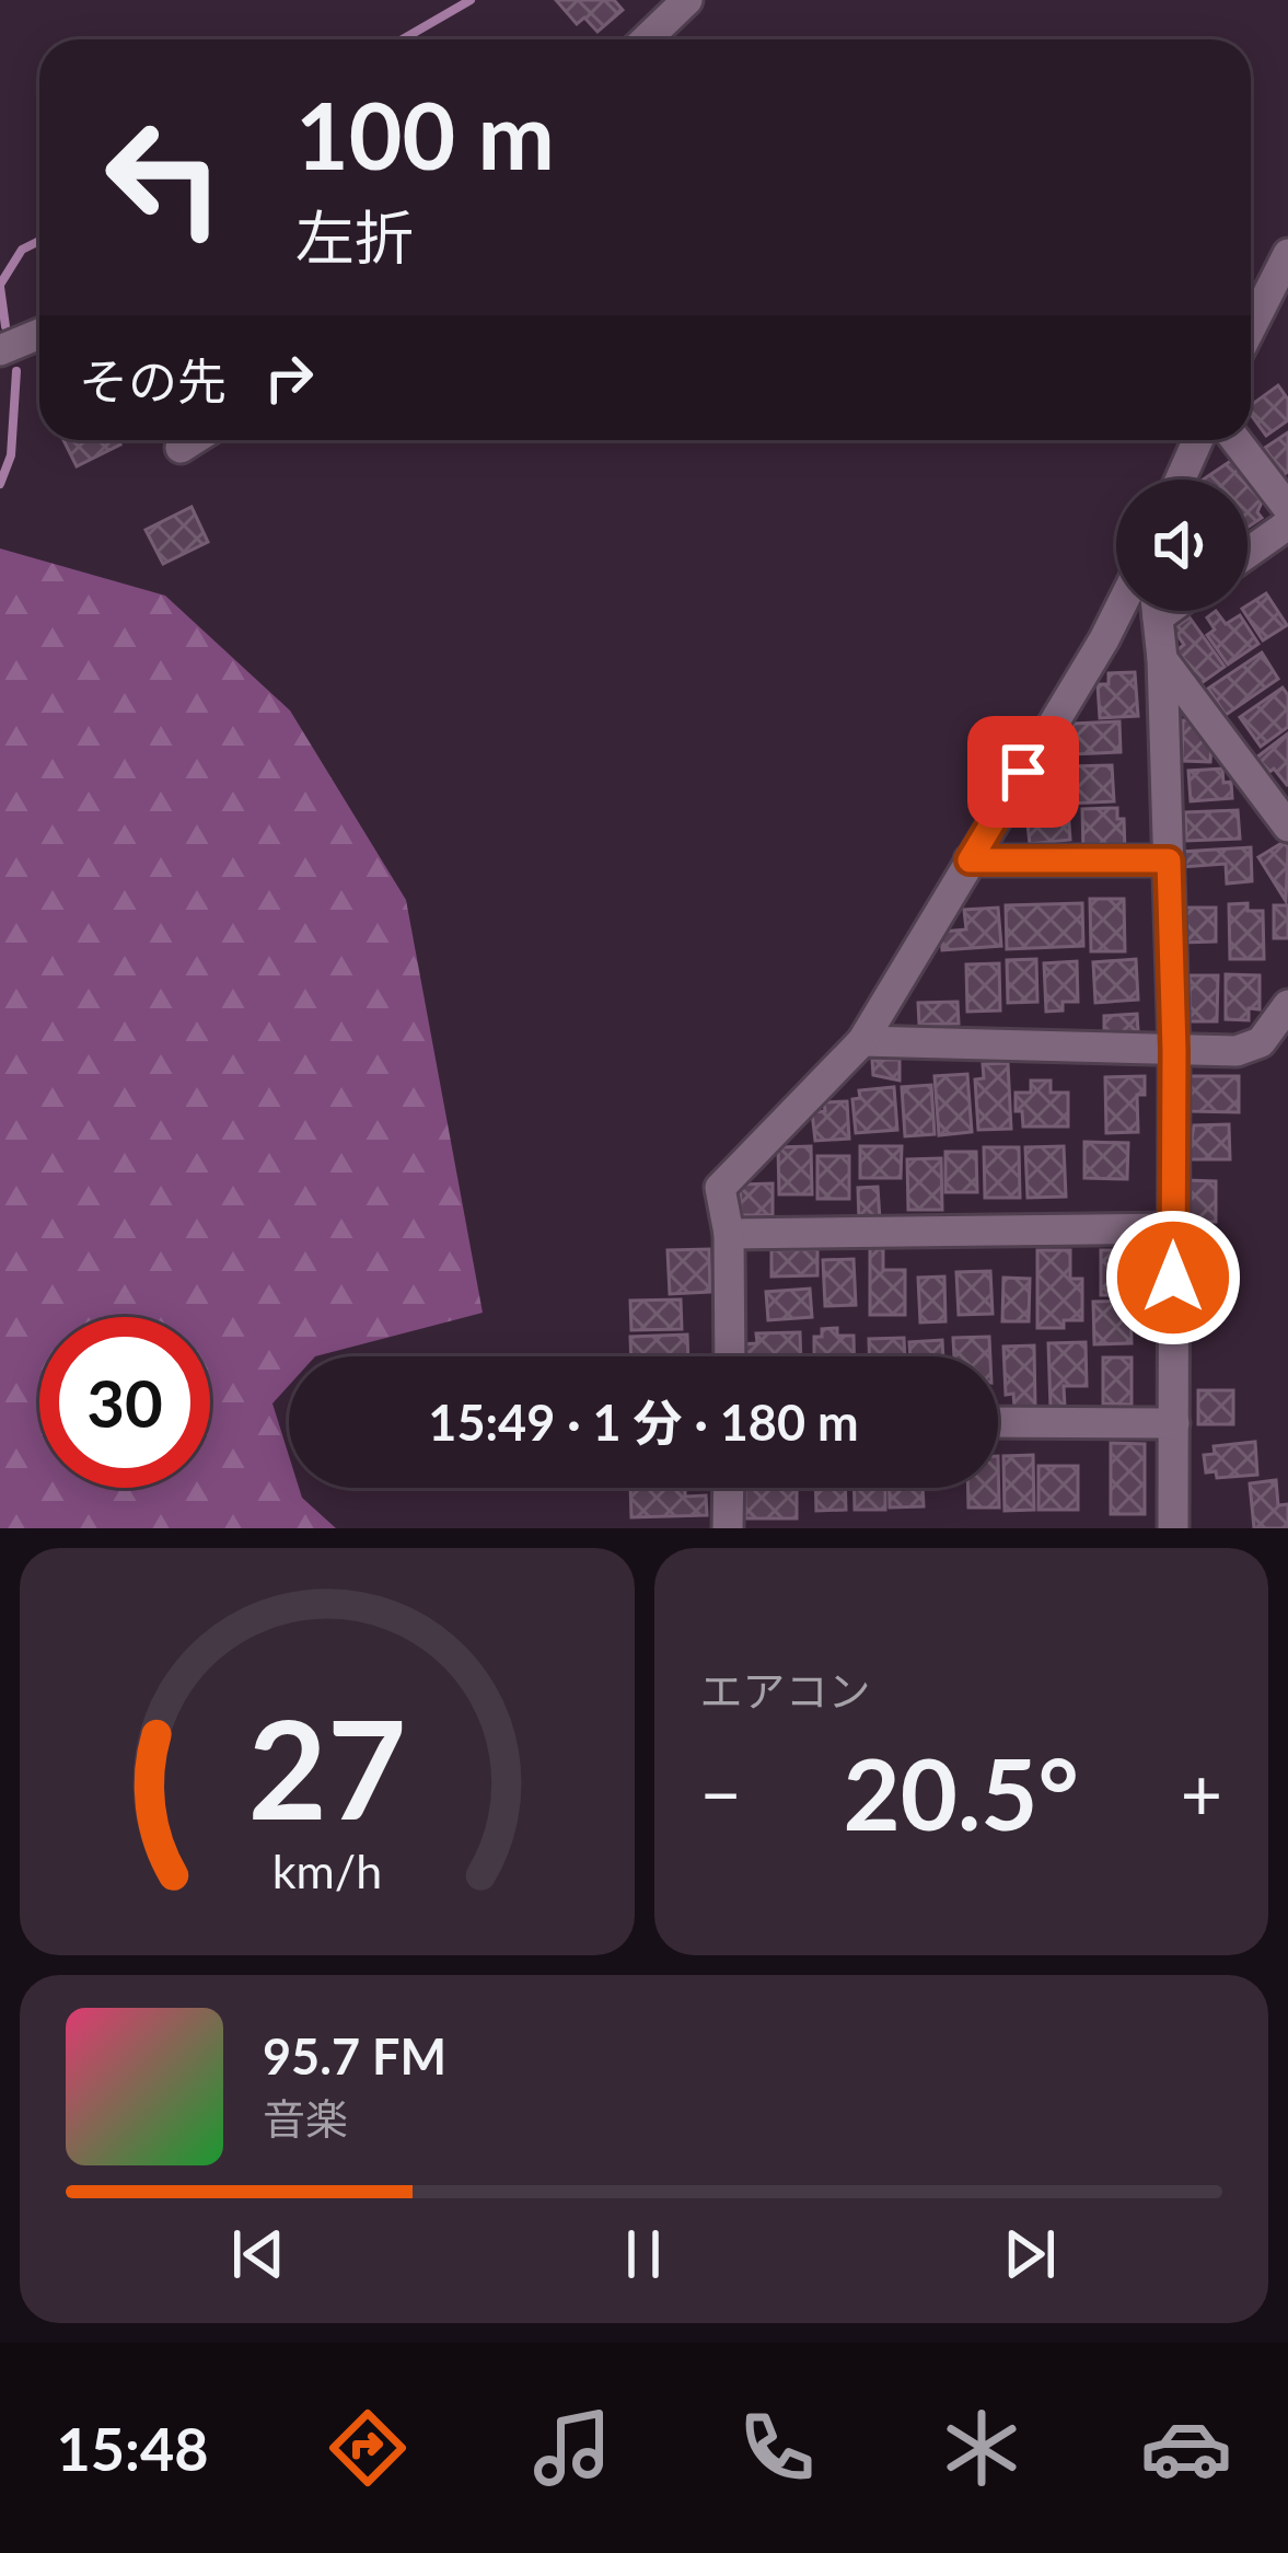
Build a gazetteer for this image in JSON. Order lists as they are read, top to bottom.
{
  "page": {
    "turn": ["100 m", "左折"],
    "then": "その先",
    "limit": "30",
    "trip": "15:49 · 1 分 · 180 m",
    "tile": "エアコン",
    "heat": ["−", "20.5°", "+"],
    "song": ["95.7 FM", "音楽"],
    "tabs": "15:48",
    "gauge": ["27", "km/h"]
  }
}
